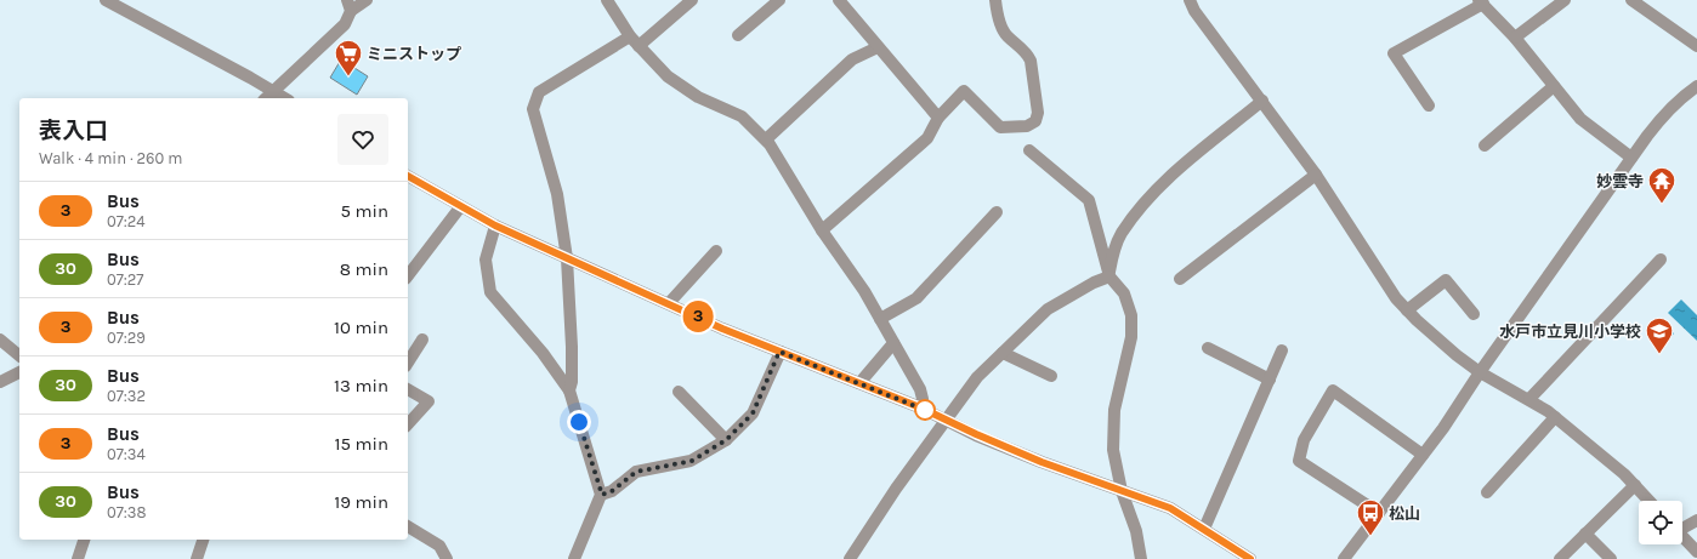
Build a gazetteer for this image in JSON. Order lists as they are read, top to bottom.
{
  "places": {
    "supermarket": ["ミニストップ"],
    "temple": ["妙雲寺"],
    "school or university": ["水戸市立見川小学校"],
    "bus stop": ["松山"]
  },
  "lines": ["bus line 3"],
  "page": {
    "on_map": "3",
    "heading": ["表入口", "Walk · 4 min · 260 m"],
    "list": [
      {
        "mark": "3",
        "name": "Bus",
        "note": "07:24",
        "value": "5 min"
      },
      {
        "mark": "30",
        "name": "Bus",
        "note": "07:27",
        "value": "8 min"
      },
      {
        "mark": "3",
        "name": "Bus",
        "note": "07:29",
        "value": "10 min"
      },
      {
        "mark": "30",
        "name": "Bus",
        "note": "07:32",
        "value": "13 min"
      },
      {
        "mark": "3",
        "name": "Bus",
        "note": "07:34",
        "value": "15 min"
      },
      {
        "mark": "30",
        "name": "Bus",
        "note": "07:38",
        "value": "19 min"
      }
    ]
  }
}
